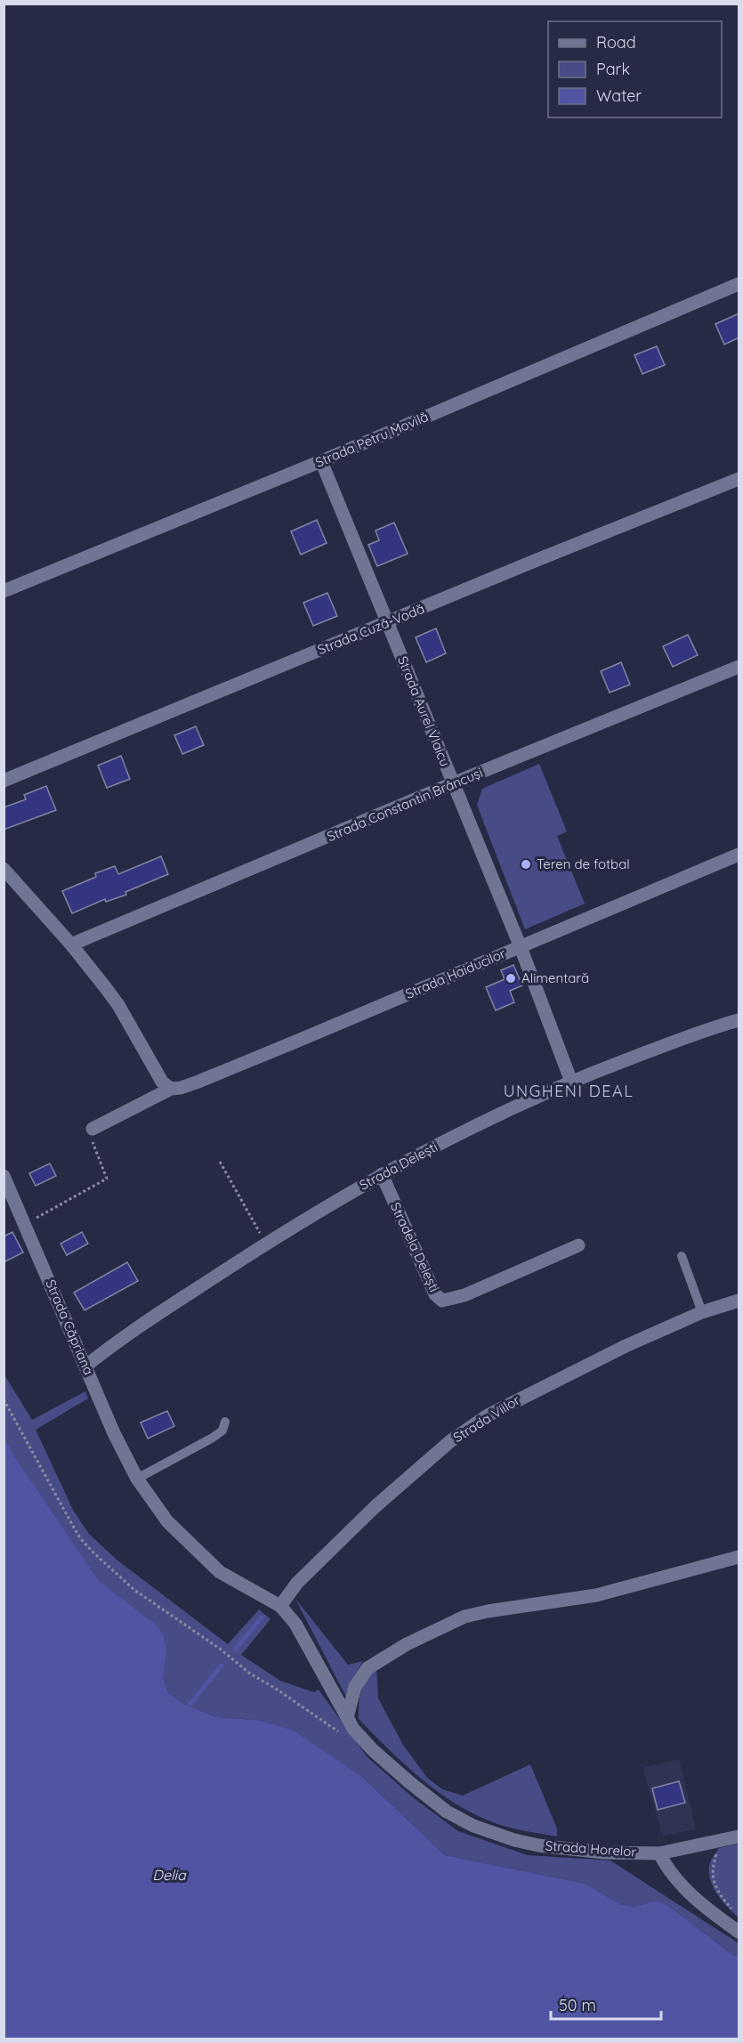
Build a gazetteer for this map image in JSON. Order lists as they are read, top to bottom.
{
  "streets": {
    "street": [
      "Strada Petru Movilă",
      "Strada Cuză-Vodă",
      "Strada Aurel Vlaicu",
      "Strada Constantin Brâncuşi",
      "Strada Haiducilor",
      "Strada Delești",
      "Stradela Delești",
      "Strada Căpriana",
      "Strada Viilor",
      "Strada Horelor"
    ]
  },
  "crossings": [
    ["Strada Petru Movilă", "Strada Aurel Vlaicu"],
    ["Strada Cuză-Vodă", "Strada Aurel Vlaicu"],
    ["Strada Aurel Vlaicu", "Strada Constantin Brâncuşi"],
    ["Strada Aurel Vlaicu", "Strada Haiducilor"],
    ["Strada Aurel Vlaicu", "Strada Delești"],
    ["Strada Delești", "Stradela Delești"],
    ["Strada Delești", "Strada Căpriana"],
    ["Strada Căpriana", "Strada Viilor"],
    ["Strada Căpriana", "Strada Horelor"]
  ],
  "districts": ["UNGHENI DEAL"],
  "water": ["Delia"],
  "places": ["Teren de fotbal", "Alimentară"],
  "legend": ["Road", "Park", "Water"],
  "scale_bar": "50 m"
}
